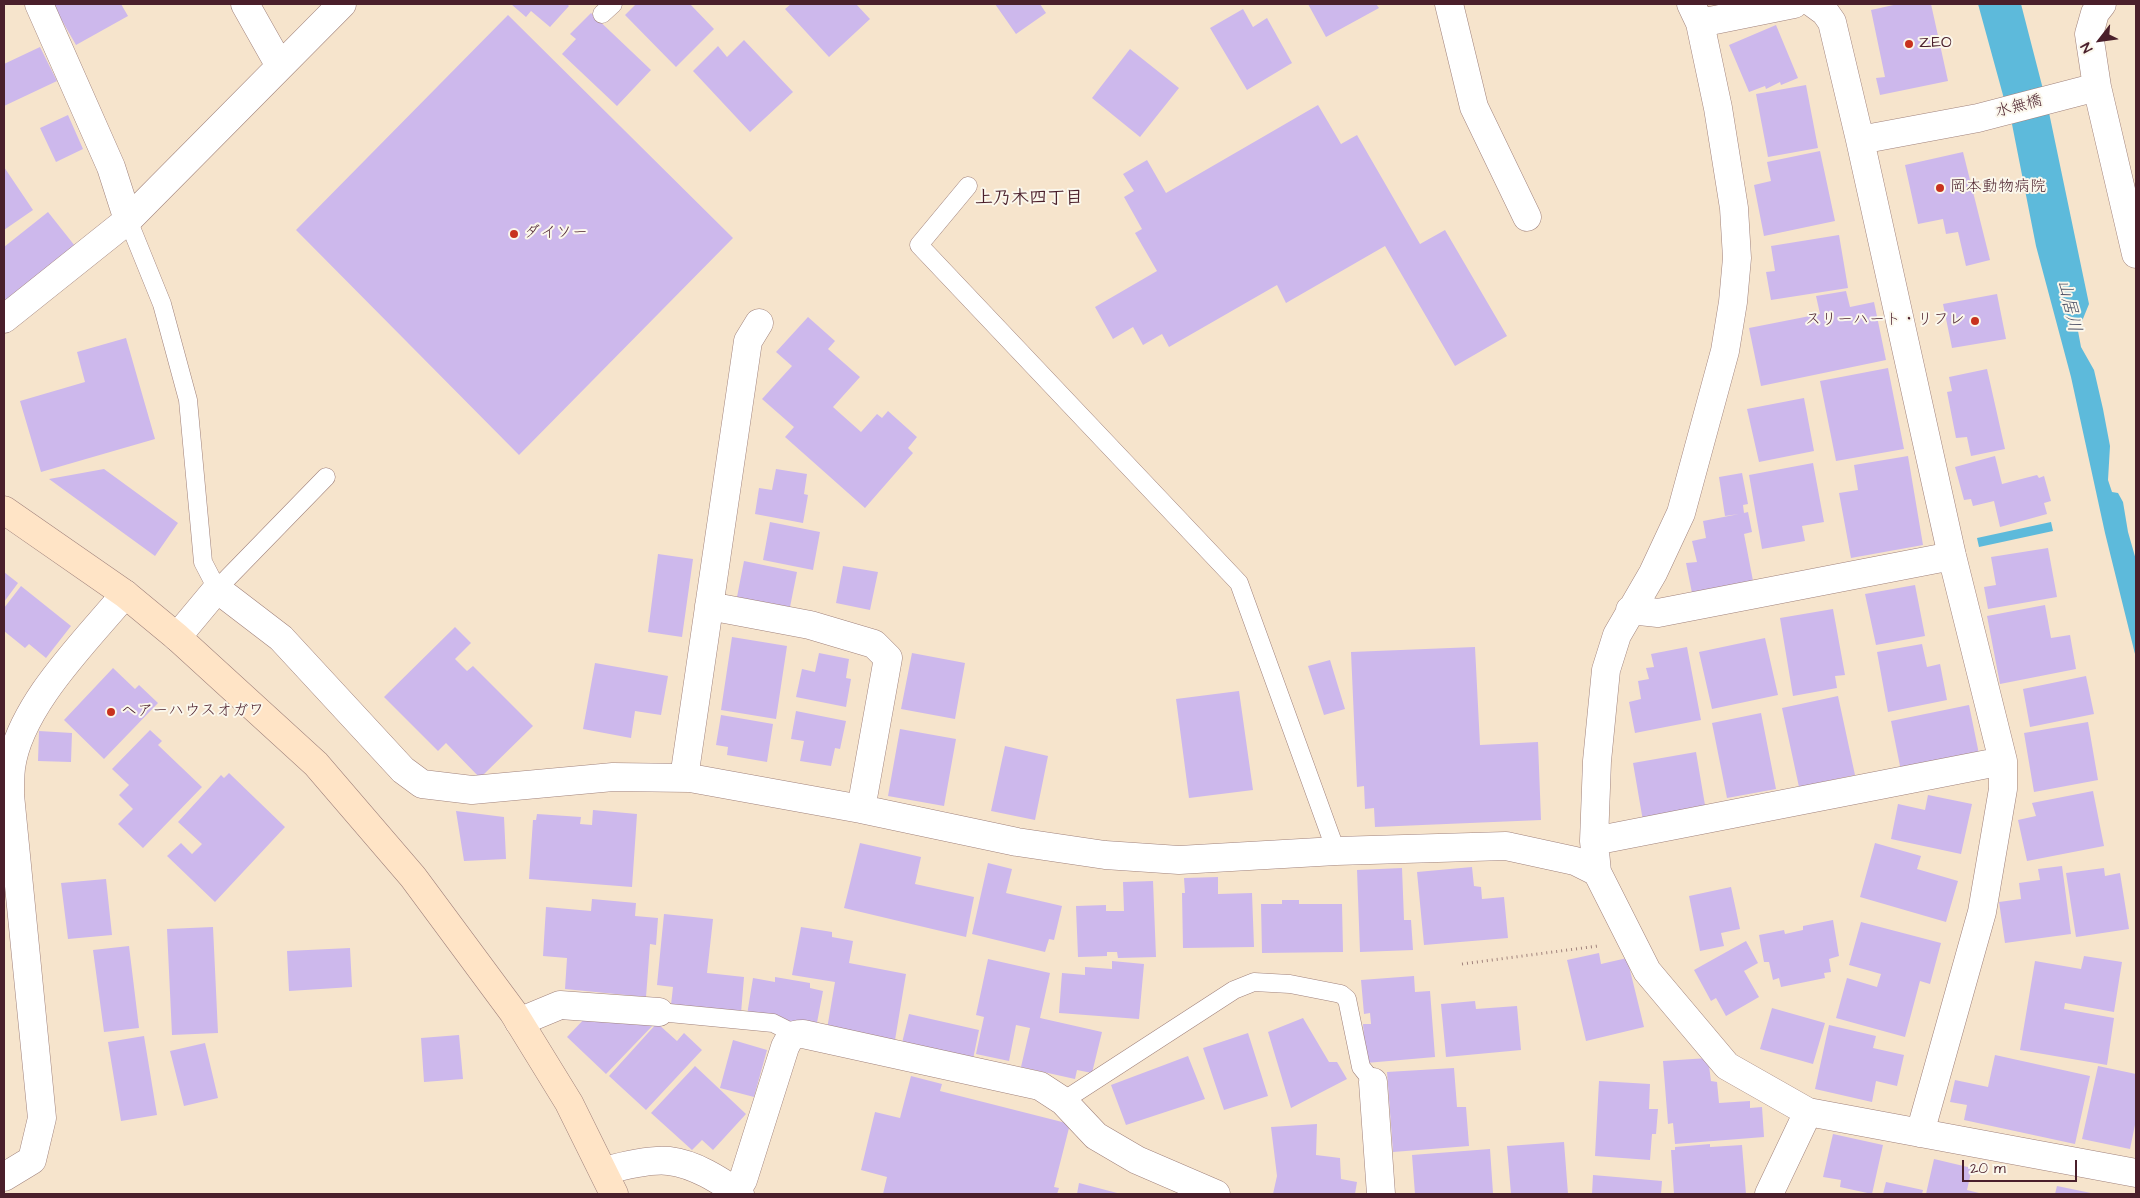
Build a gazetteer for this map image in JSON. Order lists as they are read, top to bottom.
{
  "streets": {
    "street": ["水無橋"]
  },
  "districts": ["上乃木四丁目"],
  "water": ["山居川"],
  "places": [
    "ZEO",
    "岡本動物病院",
    "ダイソー",
    "スリーハート・リフレ",
    "ヘアーハウスオガワ"
  ],
  "scale_bar": "20 m",
  "north": "bottom left"
}
